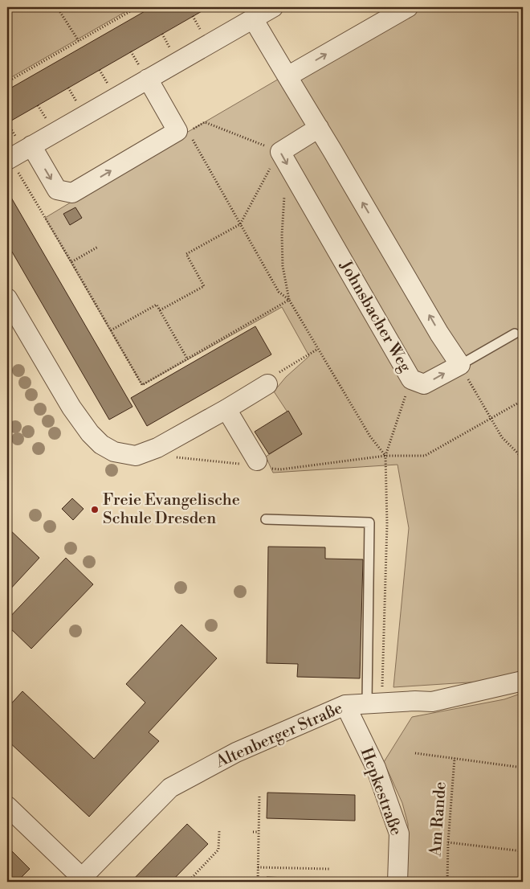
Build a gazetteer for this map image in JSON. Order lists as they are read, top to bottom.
{
  "streets": {
    "street": ["Johnsbacher Weg", "Altenberger Straße", "Hepkestraße"],
    "path": ["Am Rande"]
  },
  "crossings": [
    ["Altenberger Straße", "Hepkestraße"]
  ],
  "places": ["Freie Evangelische Schule Dresden"]
}
